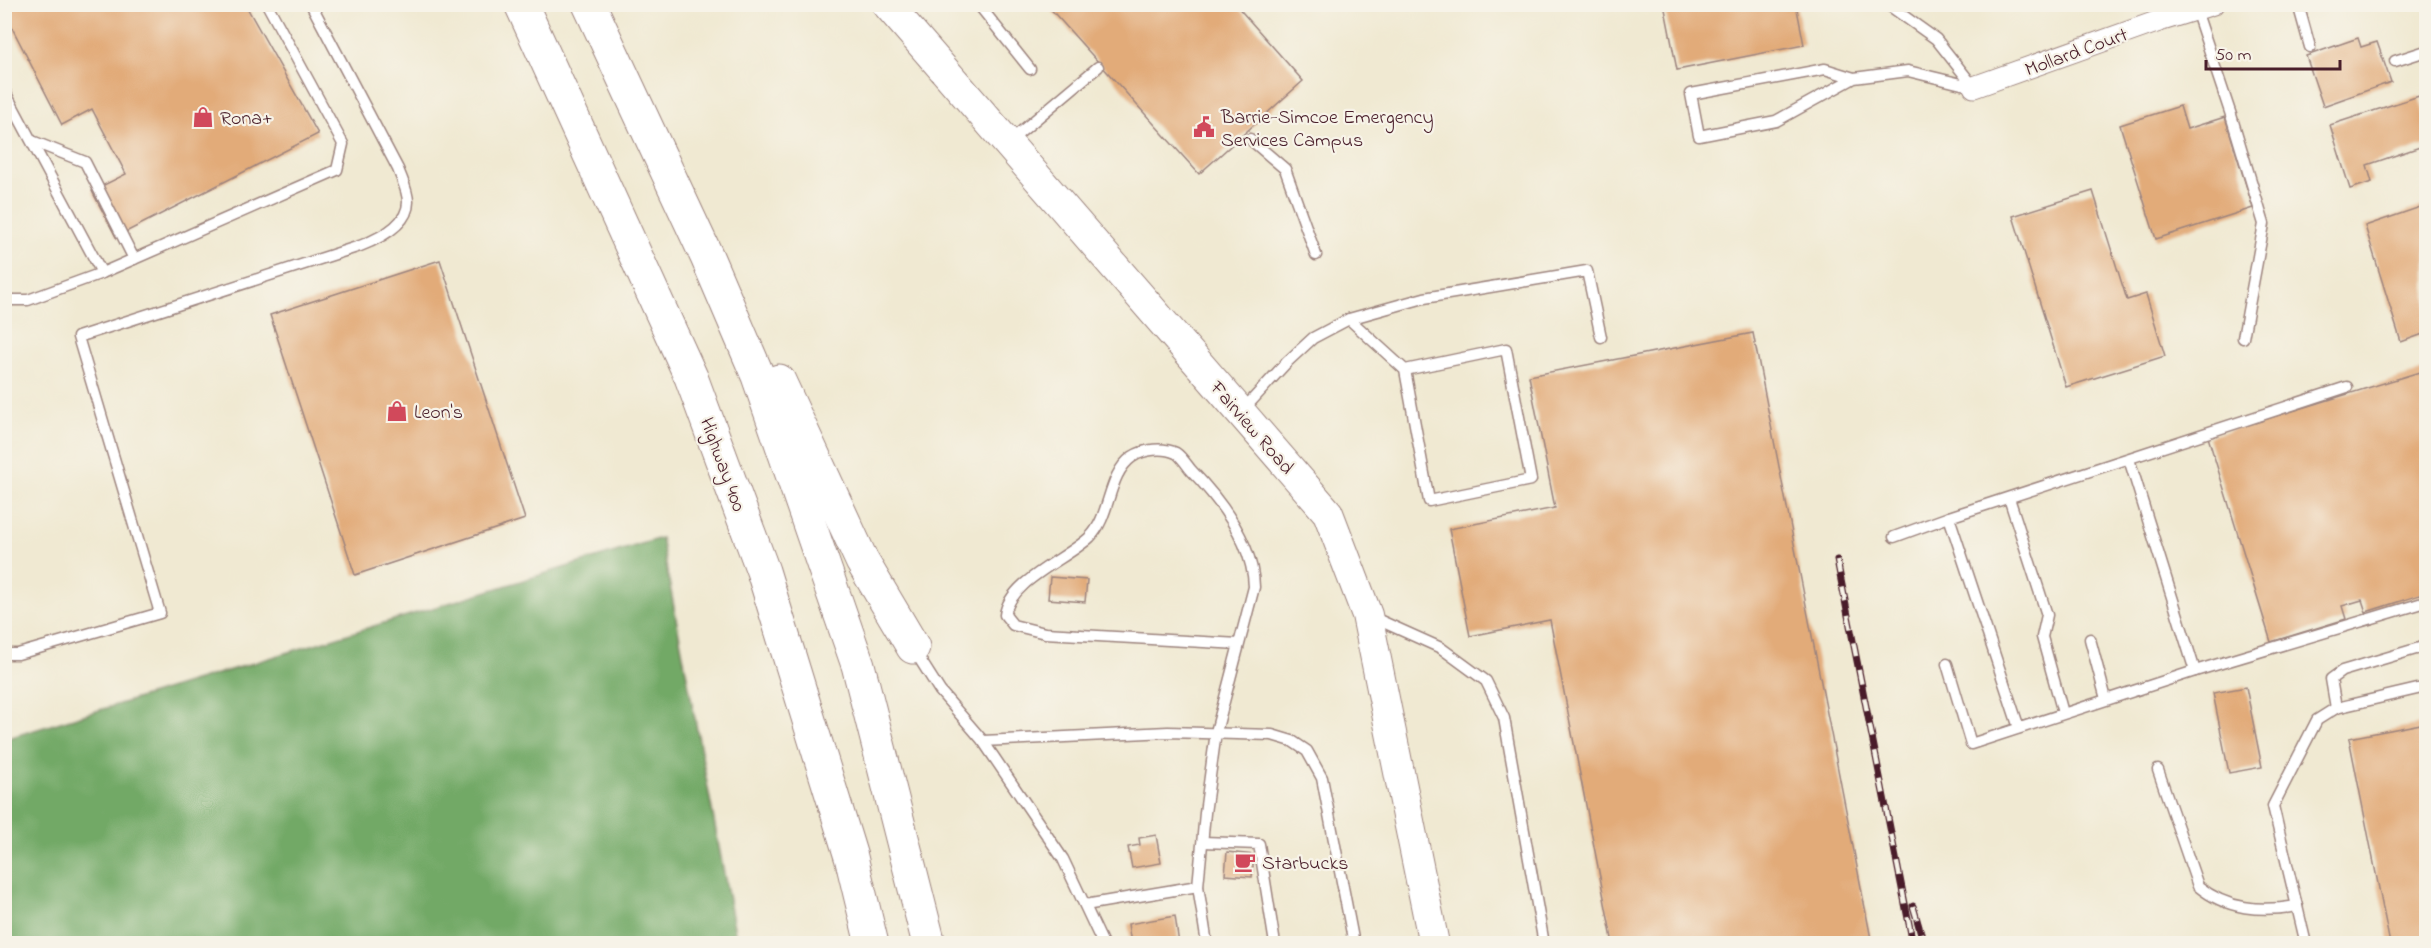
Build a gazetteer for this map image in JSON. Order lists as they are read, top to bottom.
{
  "streets": {
    "highway": ["Highway 400"],
    "street": ["Mollard Court", "Fairview Road"]
  },
  "places": {
    "shop": ["Rona+", "Leon's"],
    "public building": ["Barrie-Simcoe Emergency Services Campus"],
    "cafe": ["Starbucks"]
  },
  "scale_bar": "50 m"
}
